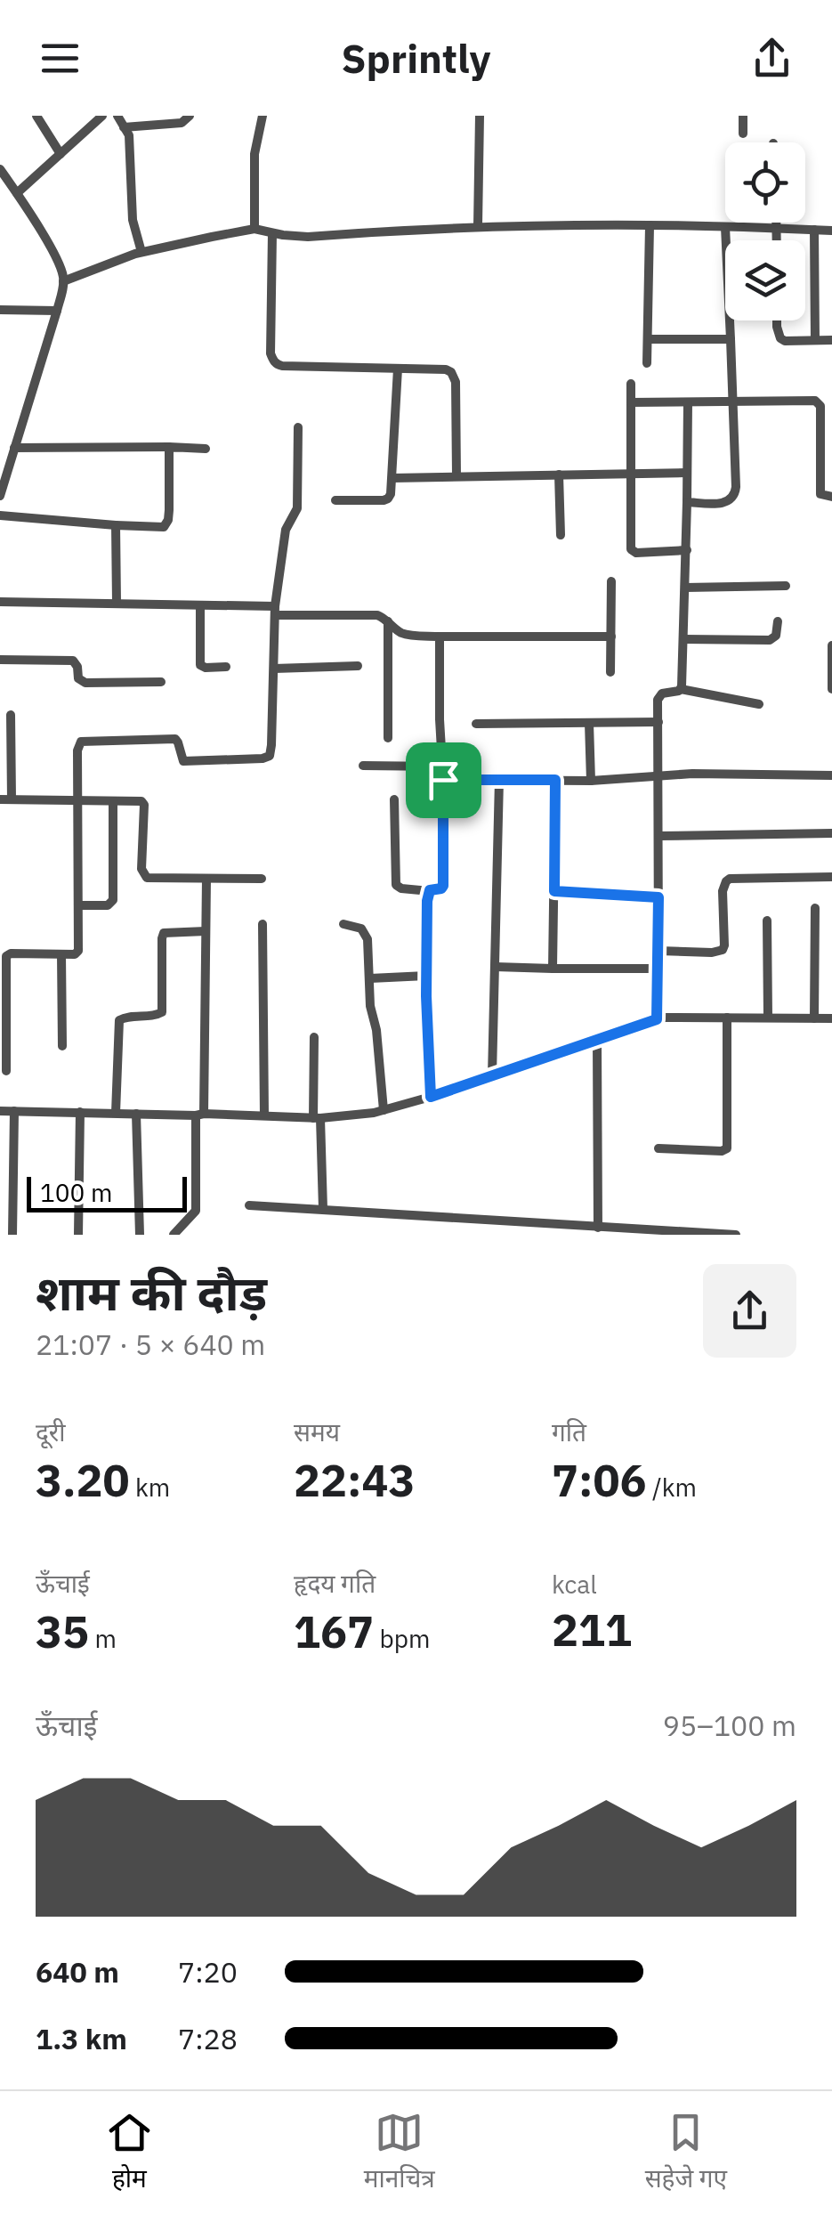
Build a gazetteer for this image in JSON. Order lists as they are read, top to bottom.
{
  "scale_bar": "100 m",
  "page": {
    "header": "Sprintly",
    "scale": "100 m",
    "heading": ["शाम की दौड़", "21:07 · 5 × 640 m"],
    "stats": [
      ["दूरी", "3.20 km"],
      ["समय", "22:43"],
      ["गति", "7:06 /km"],
      ["ऊँचाई", "35 m"],
      ["हृदय गति", "167 bpm"],
      ["kcal", "211"]
    ],
    "chart": ["ऊँचाई", "95–100 m"],
    "list": [
      {
        "name": "640 m",
        "note": "7:20"
      },
      {
        "name": "1.3 km",
        "note": "7:28"
      }
    ],
    "tabs": ["होम", "मानचित्र", "सहेजे गए"]
  }
}
